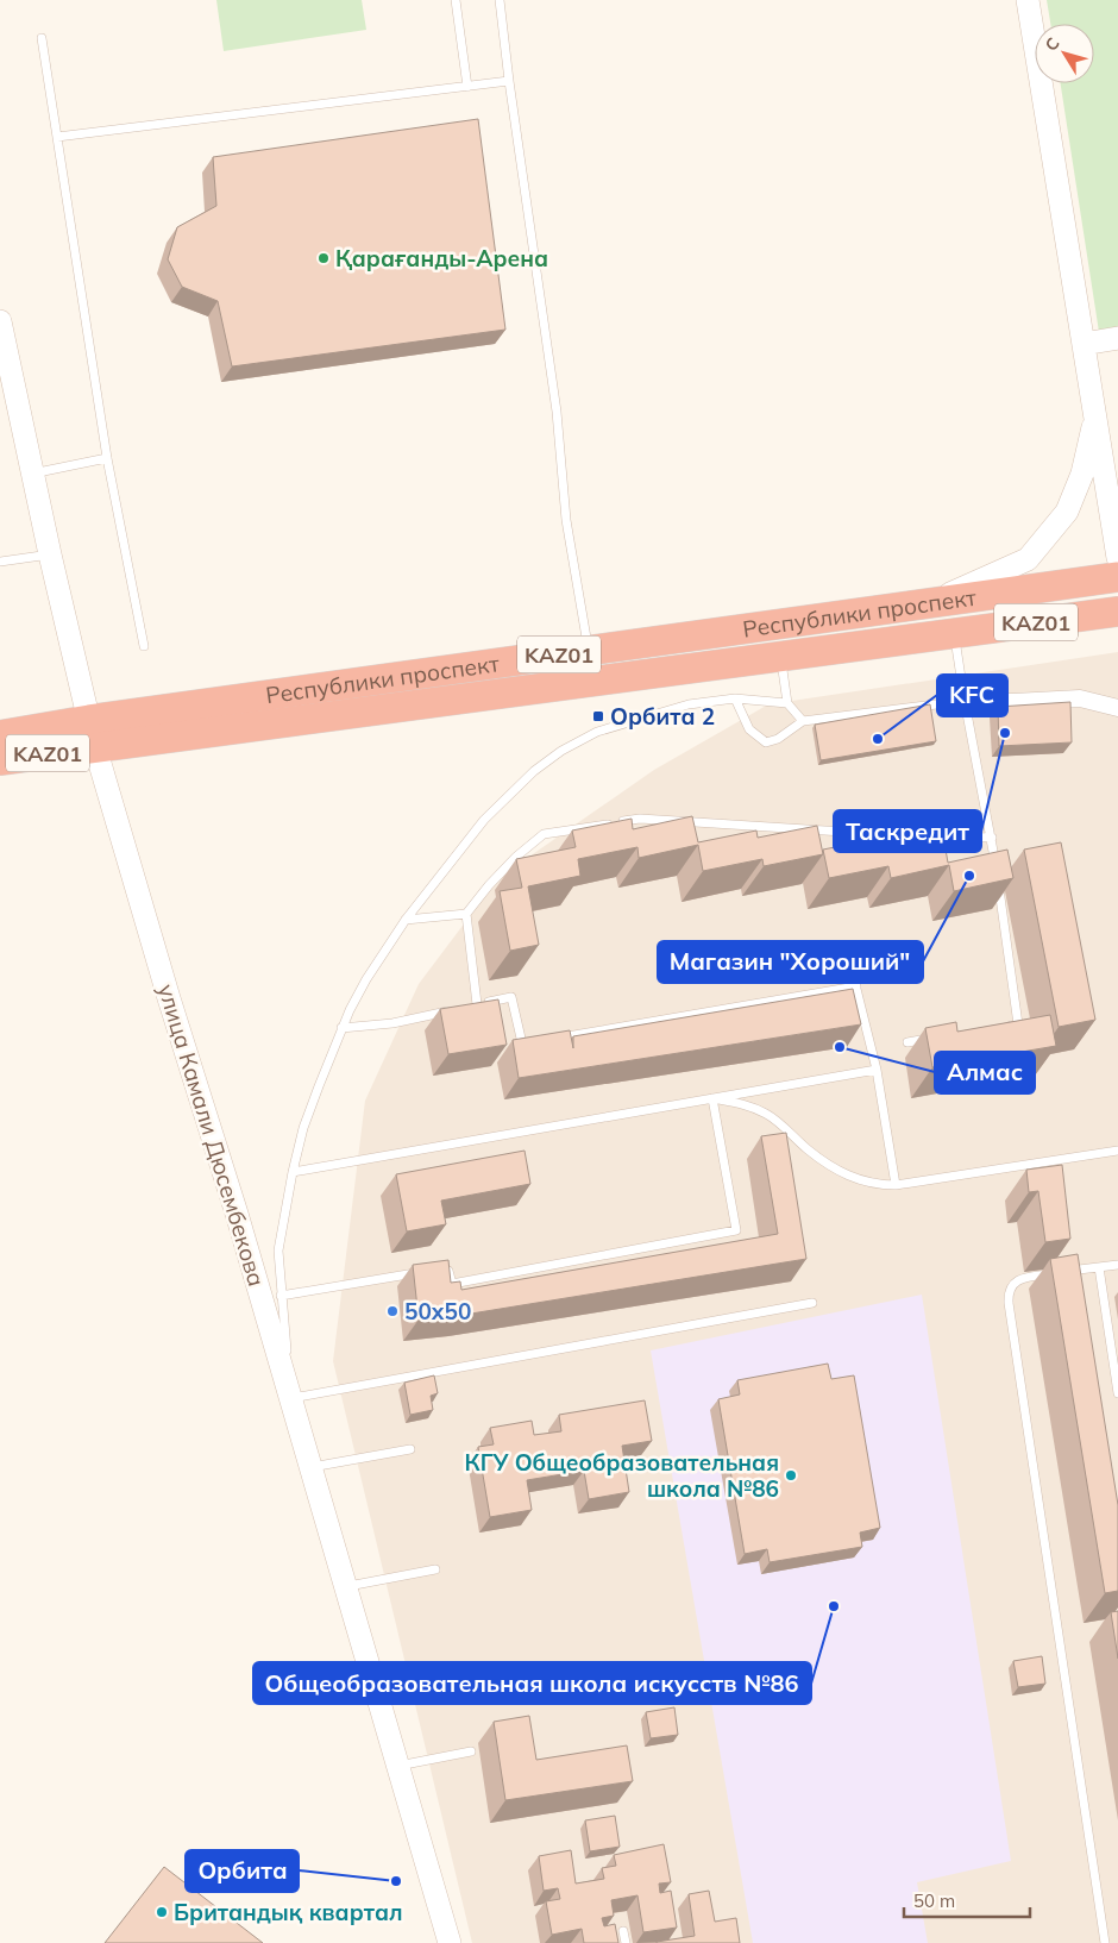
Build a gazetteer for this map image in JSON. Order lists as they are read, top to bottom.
{
  "streets": {
    "highway": ["Республики проспект", "KАZ01"],
    "main road": ["улица Камали Дюсембекова"]
  },
  "crossings": [
    ["Республики проспект", "улица Камали Дюсембекова"]
  ],
  "places": {
    "other": [
      "Қарағанды-Арена",
      "Таскредит",
      "KFC",
      "Магазин \"Хороший\"",
      "Алмас",
      "50х50",
      "КГУ Общеобразовательная школа №86",
      "Общеобразовательная школа искусств №86",
      "Орбита",
      "Британдық квартал"
    ],
    "transit": ["Орбита 2"]
  },
  "scale_bar": "50 m",
  "north": "top left"
}
